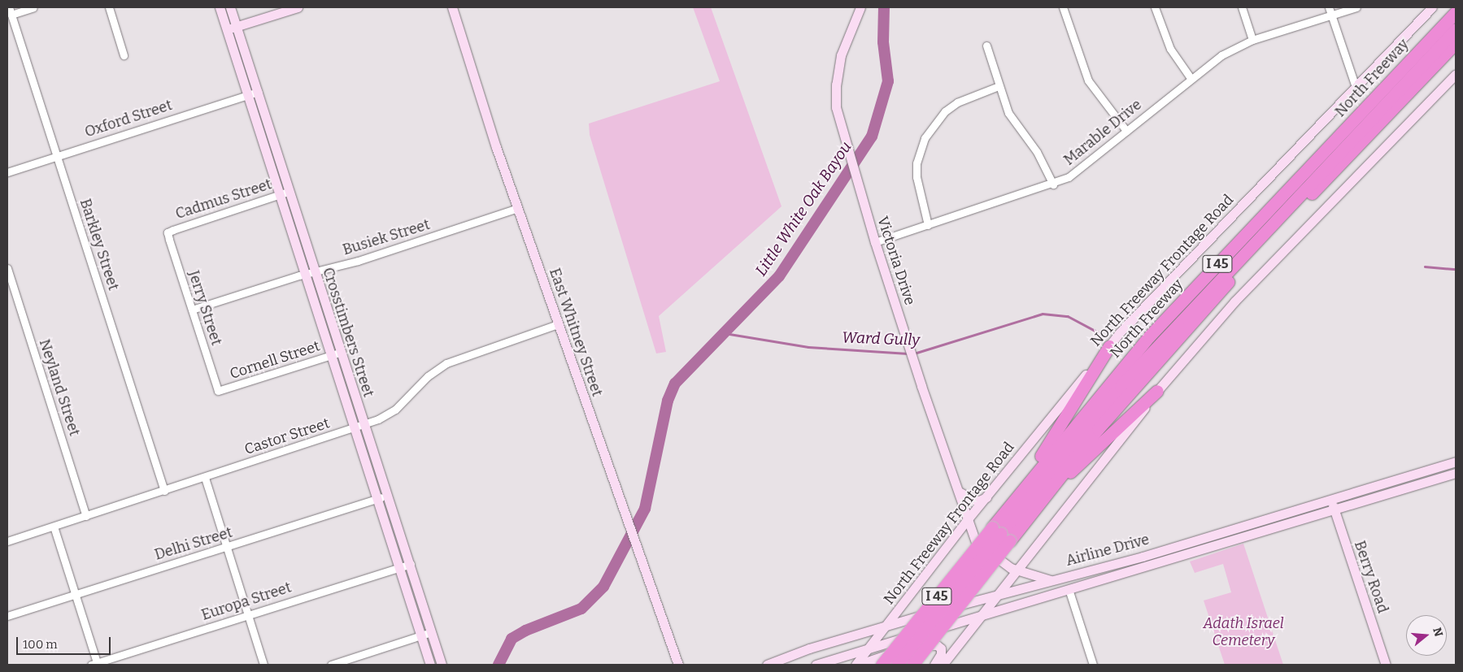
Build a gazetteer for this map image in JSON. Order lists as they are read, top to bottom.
{
  "streets": {
    "highway": ["North Freeway", "I 45"],
    "main road": [
      "Victoria Drive",
      "North Freeway Frontage Road",
      "Crosstimbers Street",
      "East Whitney Street",
      "Airline Drive",
      "Berry Road"
    ],
    "street": [
      "Oxford Street",
      "Marable Drive",
      "Cadmus Street",
      "Busiek Street",
      "Barkley Street",
      "Jerry Street",
      "Cornell Street",
      "Neyland Street",
      "Castor Street",
      "Delhi Street",
      "Europa Street"
    ]
  },
  "crossings": [
    ["Oxford Street", "Barkley Street"],
    ["Oxford Street", "Crosstimbers Street"],
    ["Marable Drive", "Victoria Drive"],
    ["Cadmus Street", "Jerry Street"],
    ["Cadmus Street", "Crosstimbers Street"],
    ["Busiek Street", "Jerry Street"],
    ["Busiek Street", "Crosstimbers Street"],
    ["Busiek Street", "East Whitney Street"],
    ["Barkley Street", "Castor Street"],
    ["Victoria Drive", "North Freeway Frontage Road"],
    ["Victoria Drive", "Airline Drive"],
    ["North Freeway Frontage Road", "Airline Drive"],
    ["Jerry Street", "Cornell Street"],
    ["Crosstimbers Street", "Cornell Street"],
    ["Crosstimbers Street", "Castor Street"],
    ["Crosstimbers Street", "Delhi Street"],
    ["Crosstimbers Street", "Europa Street"],
    ["East Whitney Street", "Castor Street"],
    ["Neyland Street", "Castor Street"],
    ["Airline Drive", "Berry Road"]
  ],
  "water": ["Little White Oak Bayou", "Ward Gully"],
  "parks": ["Adath Israel Cemetery"],
  "scale_bar": "100 m",
  "north": "right"
}
